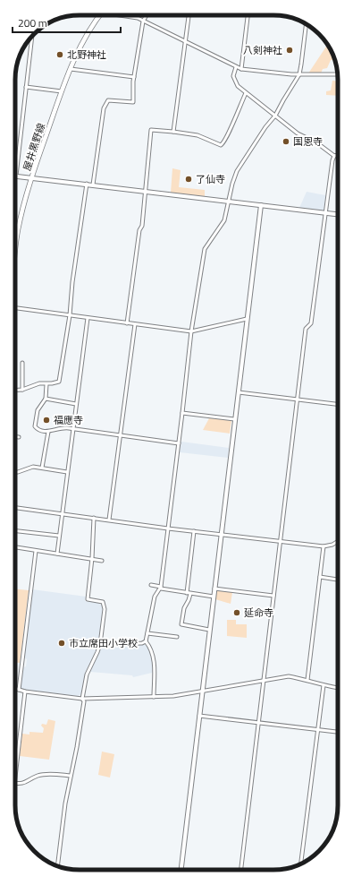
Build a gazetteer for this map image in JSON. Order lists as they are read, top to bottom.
{
  "streets": {
    "main road": ["屋井黒野線"]
  },
  "places": [
    "八剣神社",
    "北野神社",
    "国恩寺",
    "了仙寺",
    "福應寺",
    "延命寺",
    "市立席田小学校"
  ],
  "scale_bar": "200 m"
}
